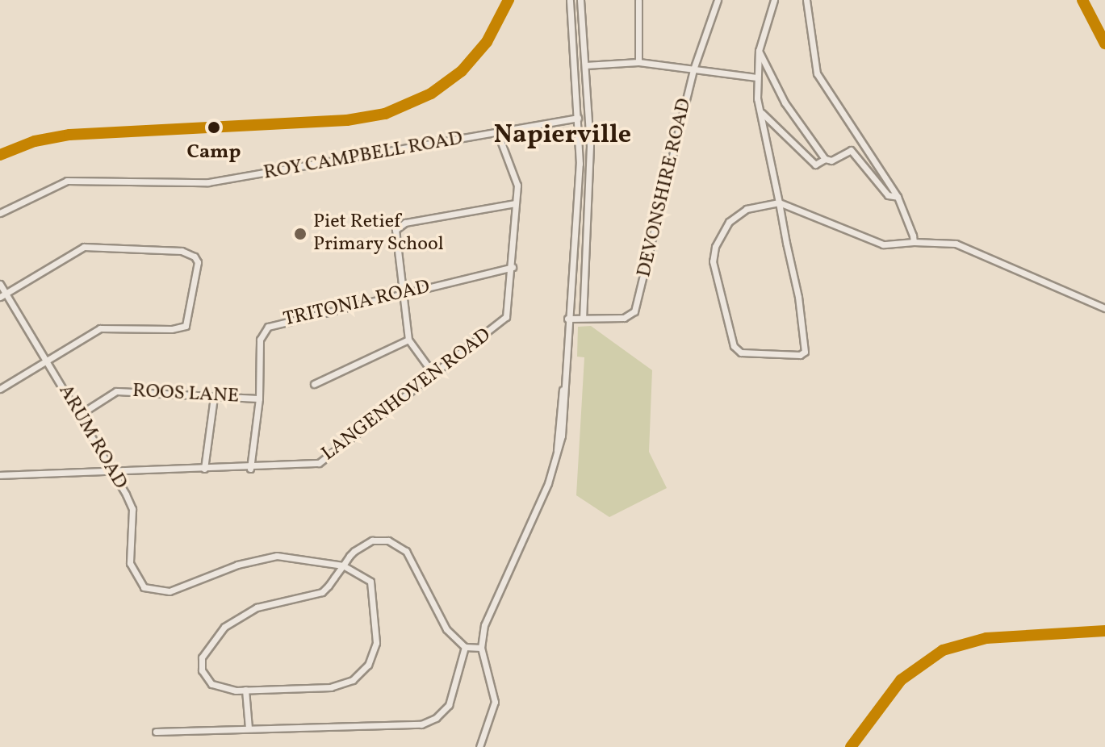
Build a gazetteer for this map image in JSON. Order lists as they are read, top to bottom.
{
  "streets": {
    "street": [
      "ROY CAMPBELL ROAD",
      "DEVONSHIRE ROAD",
      "TRITONIA ROAD",
      "ROOS LANE",
      "LANGENHOVEN ROAD",
      "ARUM ROAD"
    ]
  },
  "crossings": [
    ["ROY CAMPBELL ROAD", "LANGENHOVEN ROAD"],
    ["TRITONIA ROAD", "ROOS LANE"],
    ["TRITONIA ROAD", "LANGENHOVEN ROAD"],
    ["ROOS LANE", "ARUM ROAD"],
    ["LANGENHOVEN ROAD", "ARUM ROAD"]
  ],
  "districts": ["Napierville"],
  "places": ["Camp", "Piet Retief Primary School"]
}
